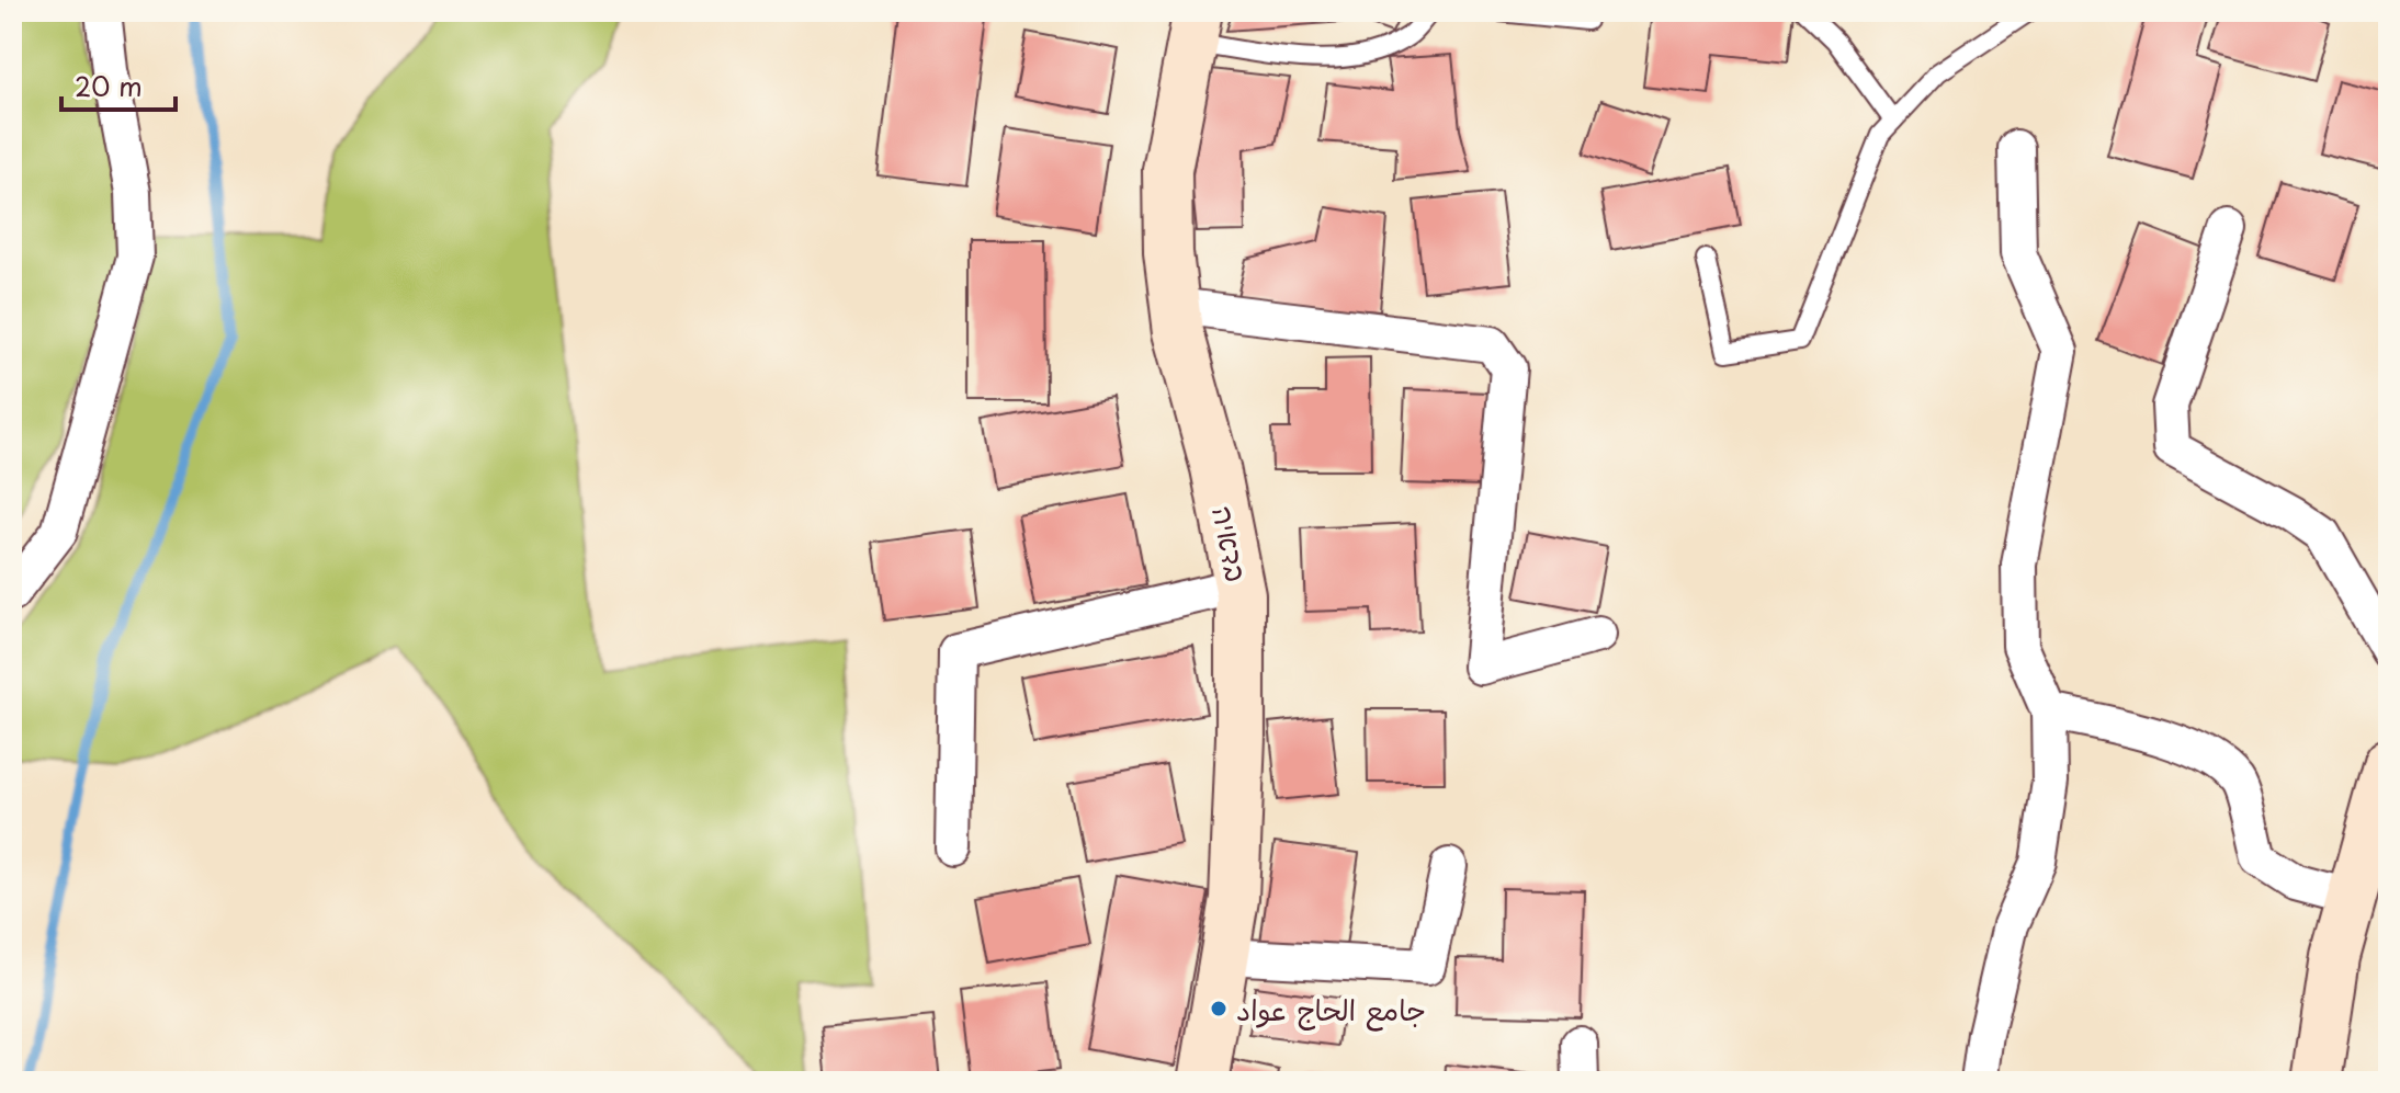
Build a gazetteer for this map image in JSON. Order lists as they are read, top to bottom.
{
  "streets": {
    "street": ["בדאיה"]
  },
  "places": ["جامع الحاج عواد"],
  "scale_bar": "20 m"
}
